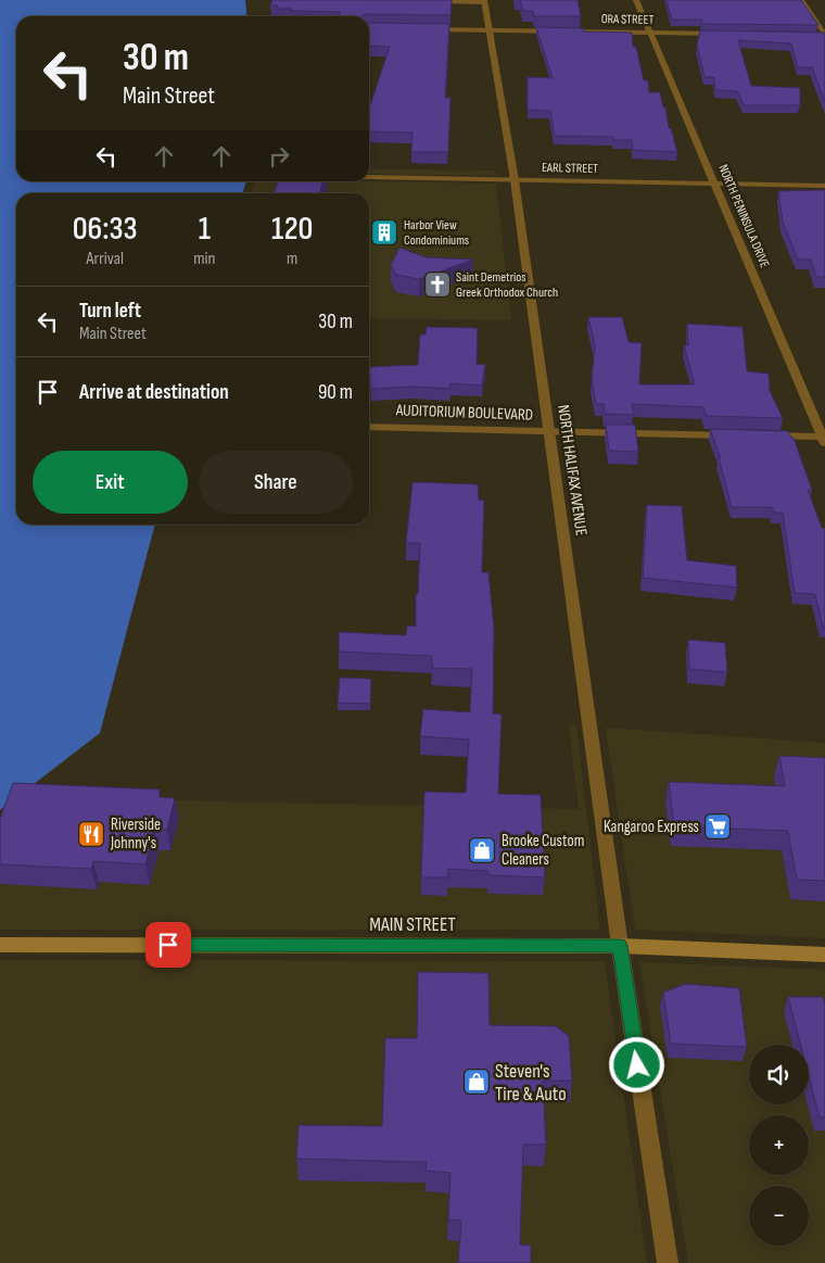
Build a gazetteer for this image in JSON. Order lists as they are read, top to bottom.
{
  "streets": {
    "main road": ["MAIN STREET"],
    "street": [
      "ORA STREET",
      "EARL STREET",
      "NORTH PENINSULA DRIVE",
      "AUDITORIUM BOULEVARD",
      "NORTH HALIFAX AVENUE"
    ]
  },
  "crossings": [
    ["ORA STREET", "NORTH PENINSULA DRIVE"],
    ["ORA STREET", "NORTH HALIFAX AVENUE"],
    ["EARL STREET", "NORTH PENINSULA DRIVE"],
    ["EARL STREET", "NORTH HALIFAX AVENUE"],
    ["AUDITORIUM BOULEVARD", "NORTH HALIFAX AVENUE"],
    ["NORTH HALIFAX AVENUE", "MAIN STREET"]
  ],
  "places": {
    "building": ["Harbor View Condominiums"],
    "church": ["Saint Demetrios Greek Orthodox Church"],
    "supermarket": ["Kangaroo Express"],
    "restaurant": ["Riverside Johnny's"],
    "shop": ["Brooke Custom Cleaners", "Steven's Tire & Auto"]
  },
  "page": {
    "turn": ["30 m", "Main Street"],
    "eta": [
      "06:33",
      "Arrival",
      "1",
      "min",
      "120",
      "m"
    ],
    "list": [
      {
        "name": "Turn left",
        "note": "Main Street",
        "value": "30 m"
      },
      {
        "name": "Arrive at destination",
        "value": "90 m"
      }
    ],
    "buttons": ["Exit", "Share"],
    "map_buttons": ["+", "−"]
  }
}
